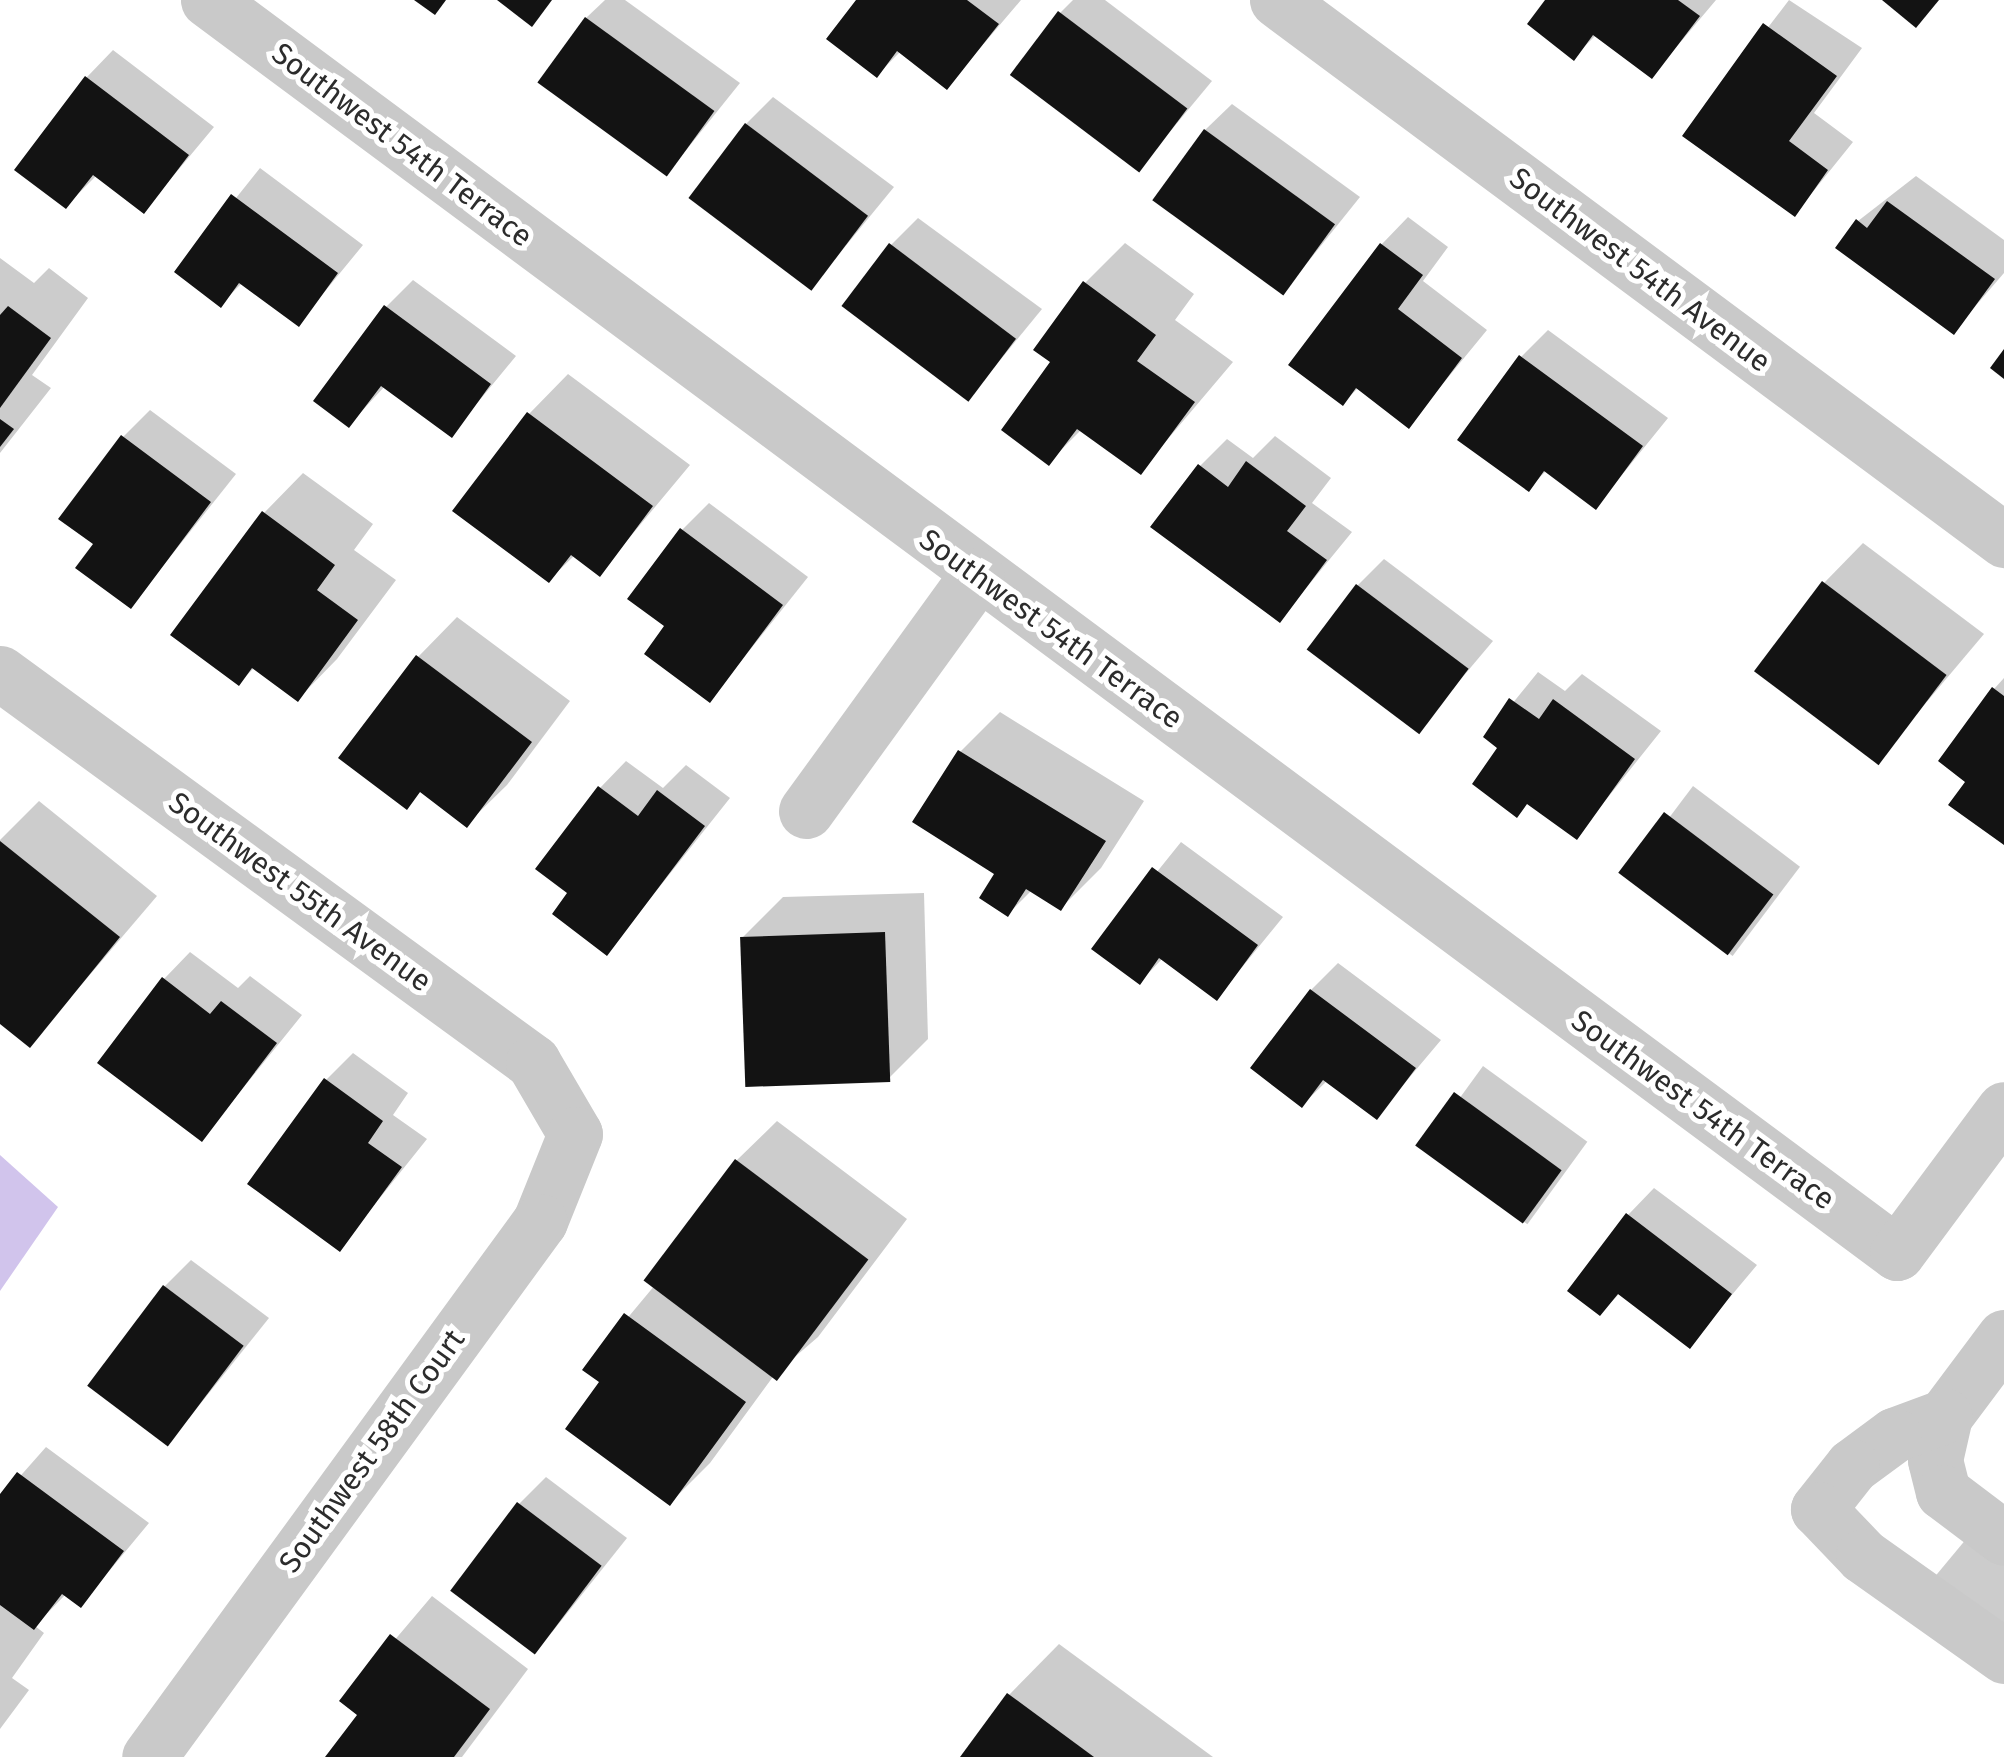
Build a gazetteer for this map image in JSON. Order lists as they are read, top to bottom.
{
  "streets": {
    "street": [
      "Southwest 54th Terrace",
      "Southwest 54th Avenue",
      "Southwest 55th Avenue",
      "Southwest 58th Court"
    ]
  },
  "crossings": [
    ["Southwest 55th Avenue", "Southwest 58th Court"]
  ]
}
